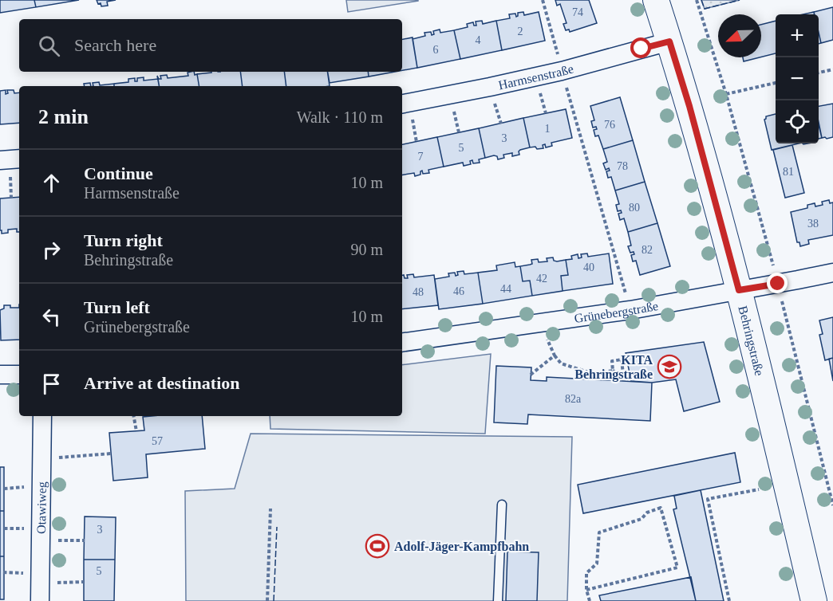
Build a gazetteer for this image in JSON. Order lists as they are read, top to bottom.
{
  "streets": {
    "main road": ["Behringstraße"],
    "street": ["Harmsenstraße", "Grünebergstraße", "Otawiweg"]
  },
  "crossings": [
    ["Harmsenstraße", "Behringstraße"],
    ["Grünebergstraße", "Behringstraße"]
  ],
  "places": {
    "school or university": ["KITA Behringstraße"],
    "sports": ["Adolf-Jäger-Kampfbahn"]
  },
  "house_numbers": [
    "74",
    "2",
    "4",
    "6",
    "76",
    "1",
    "3",
    "5",
    "7",
    "78",
    "81",
    "80",
    "38",
    "82",
    "40",
    "42",
    "44",
    "46",
    "48",
    "82a",
    "57",
    "3",
    "5"
  ],
  "north": "bottom left",
  "page": {
    "map_buttons": ["+", "−"],
    "search": "Search here",
    "heading": ["2 min", "Walk · 110 m"],
    "list": [
      ["Continue", "Harmsenstraße", "10 m"],
      ["Turn right", "Behringstraße", "90 m"],
      ["Turn left", "Grünebergstraße", "10 m"],
      "Arrive at destination"
    ]
  }
}
